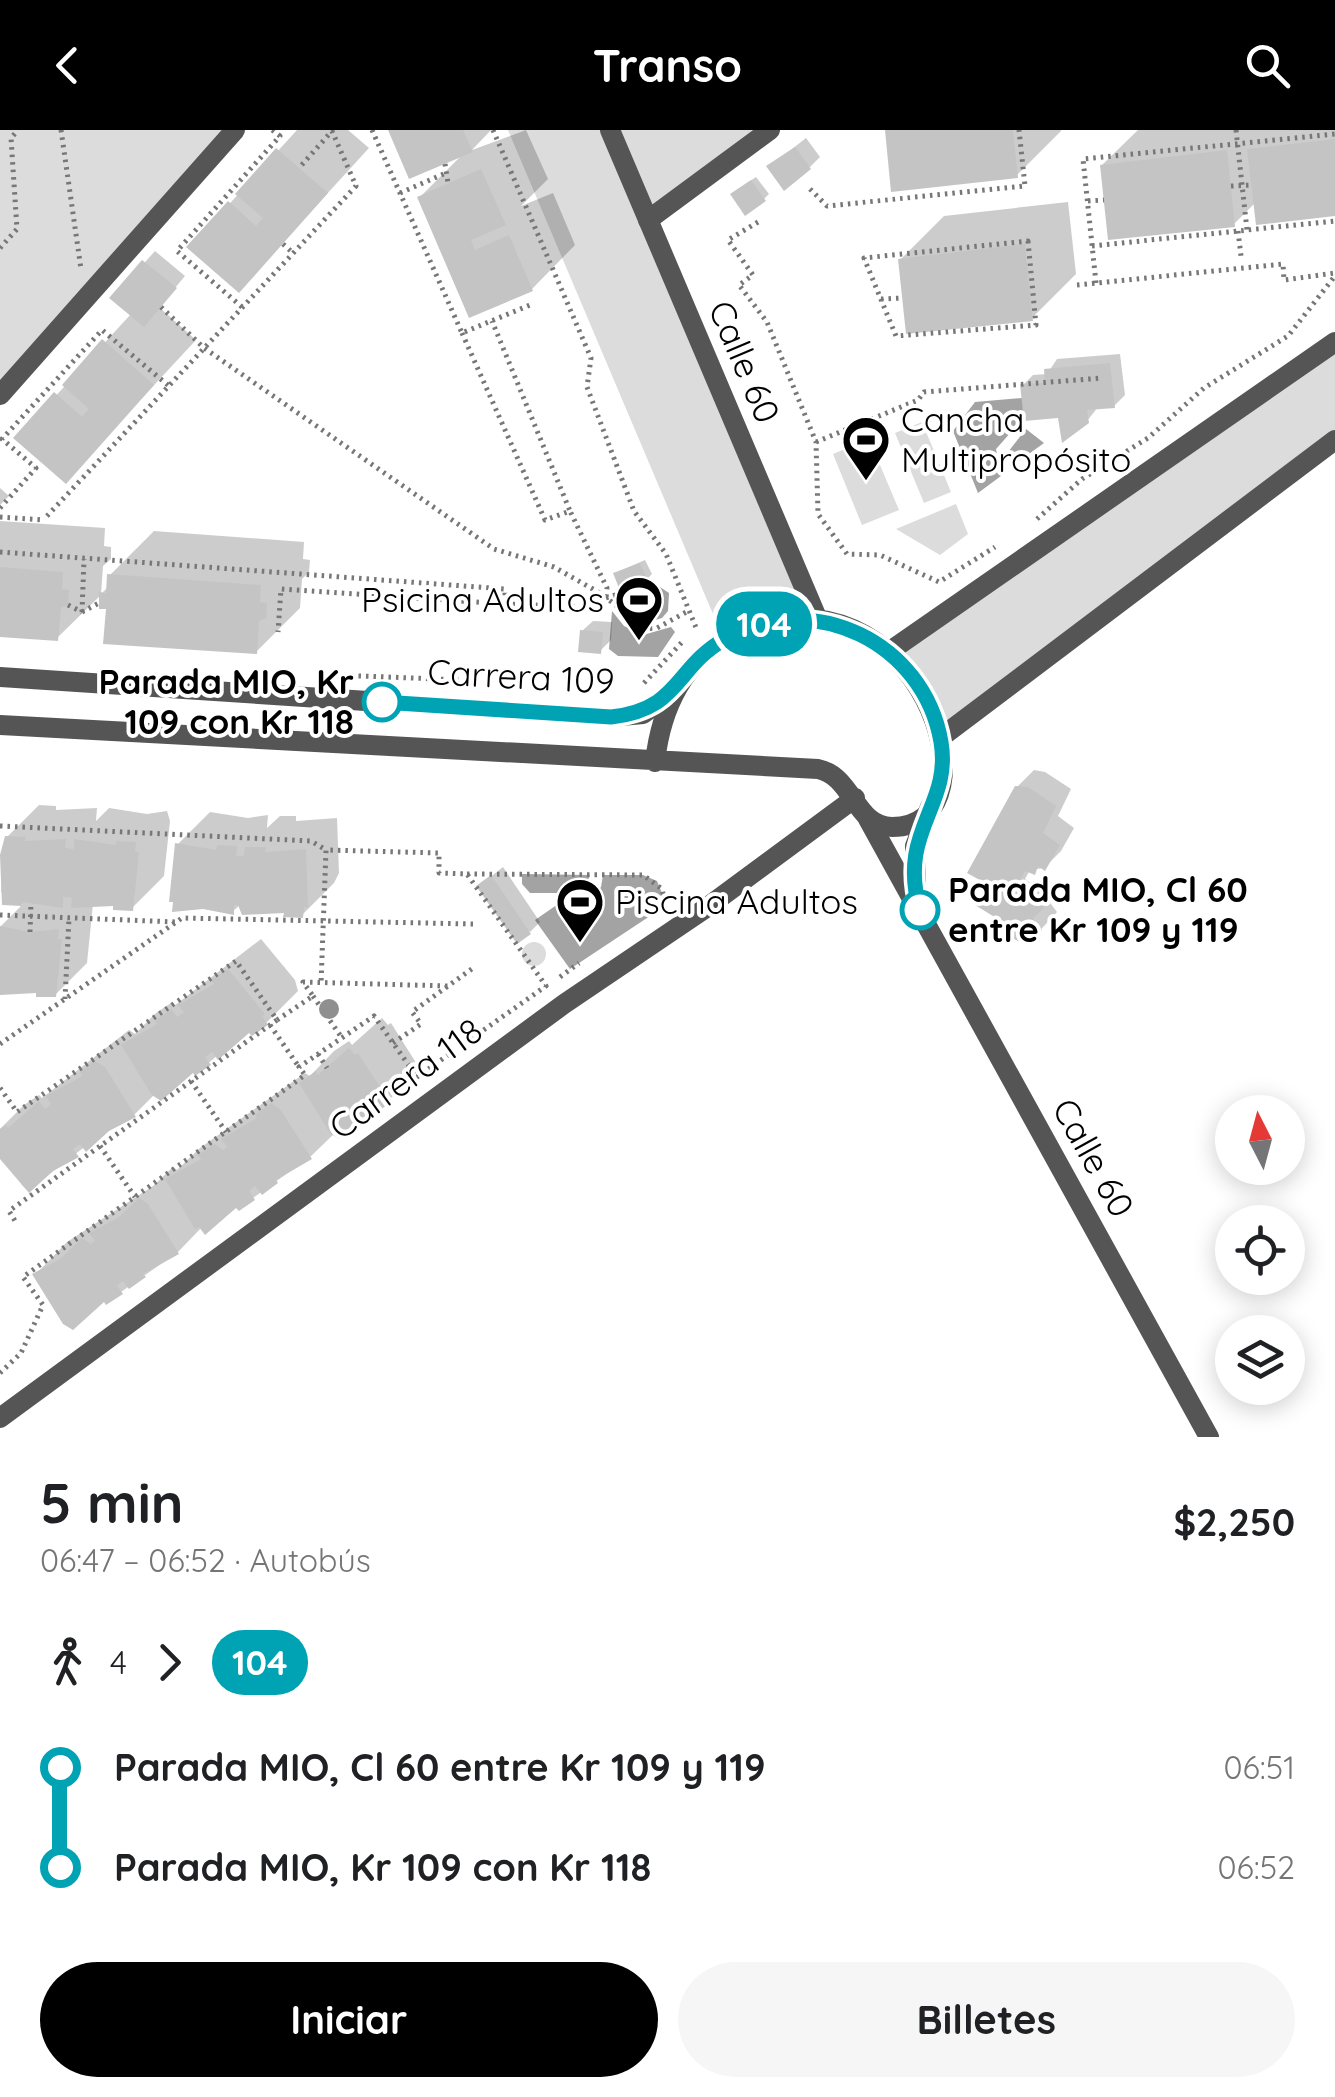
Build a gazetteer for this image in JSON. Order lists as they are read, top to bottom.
{
  "streets": {
    "street": ["Calle 60", "Carrera 109", "Carrera 118"]
  },
  "crossings": [
    ["Calle 60", "Carrera 118"]
  ],
  "places": {
    "sports": ["Cancha Multipropósito", "Psicina Adultos", "Piscina Adultos"],
    "other": ["Parada MIO, Kr 109 con Kr 118", "Parada MIO, Cl 60 entre Kr 109 y 119"]
  },
  "lines": ["bus line 104"],
  "north": "top",
  "page": {
    "header": "Transo",
    "on_map": "104",
    "heading": ["5 min", "06:47 – 06:52 · Autobús", "$2,250"],
    "legs": ["4", "104"],
    "list": [
      {
        "name": "Parada MIO, Cl 60 entre Kr 109 y 119",
        "value": "06:51"
      },
      {
        "name": "Parada MIO, Kr 109 con Kr 118",
        "value": "06:52"
      }
    ],
    "buttons": ["Iniciar", "Billetes"]
  }
}
